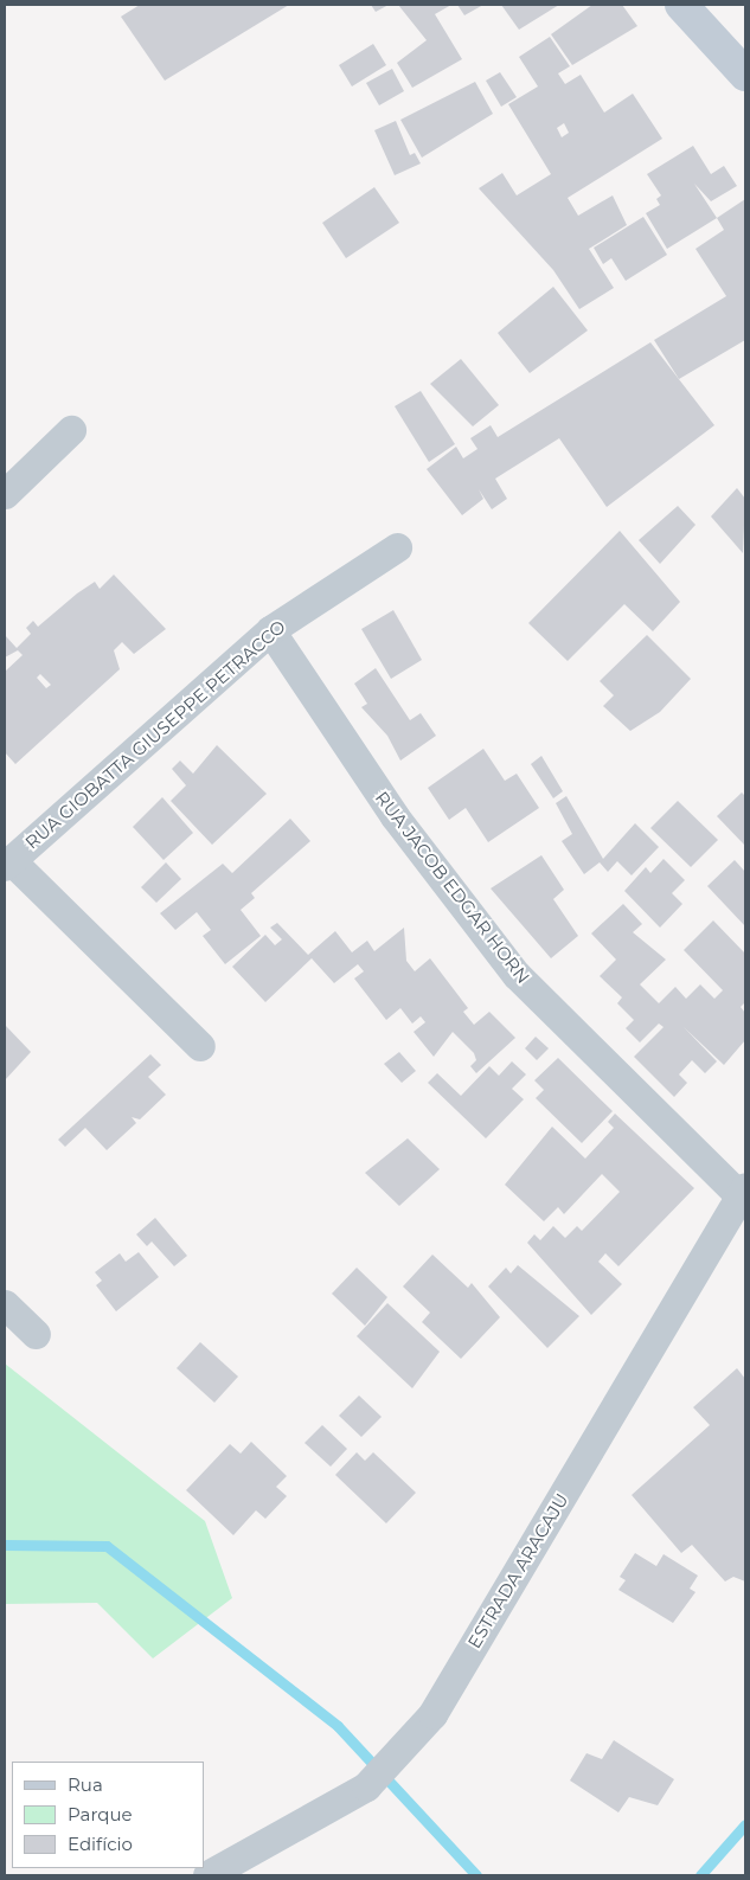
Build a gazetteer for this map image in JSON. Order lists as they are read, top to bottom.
{
  "streets": {
    "street": ["RUA GIOBATTA GIUSEPPE PETRACCO", "RUA JACOB EDGAR HORN", "ESTRADA ARACAJU"]
  },
  "crossings": [
    ["RUA GIOBATTA GIUSEPPE PETRACCO", "RUA JACOB EDGAR HORN"],
    ["RUA JACOB EDGAR HORN", "ESTRADA ARACAJU"]
  ],
  "legend": ["Rua", "Parque", "Edifício"]
}
